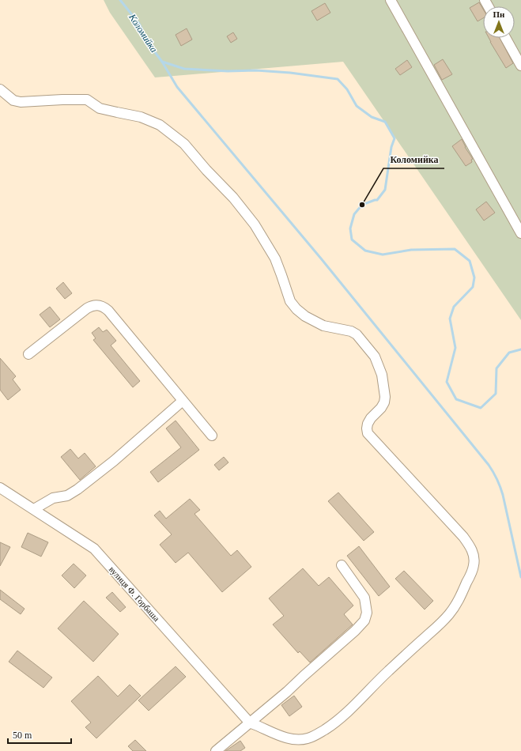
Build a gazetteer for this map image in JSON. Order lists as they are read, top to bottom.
{
  "streets": {
    "street": ["вулиця Ф. Горбаша"]
  },
  "water": ["Коломийка"],
  "places": ["Коломийка"],
  "scale_bar": "50 m",
  "north": "top"
}
